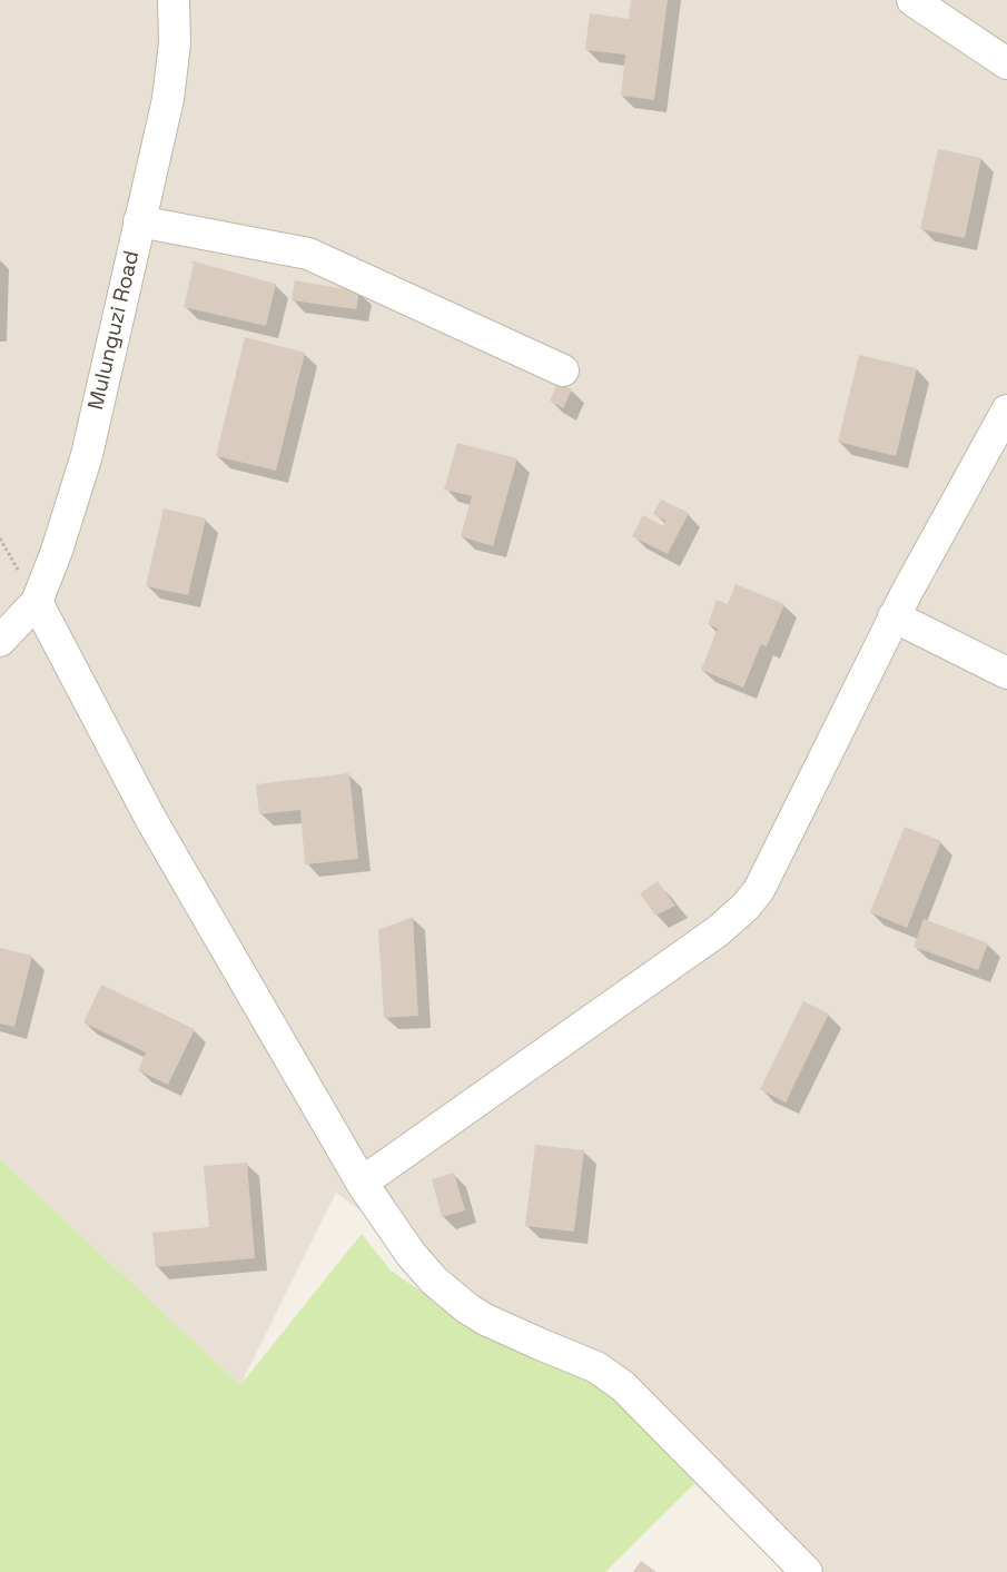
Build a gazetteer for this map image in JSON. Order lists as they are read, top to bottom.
{
  "streets": {
    "street": ["Mulunguzi Road"]
  }
}
